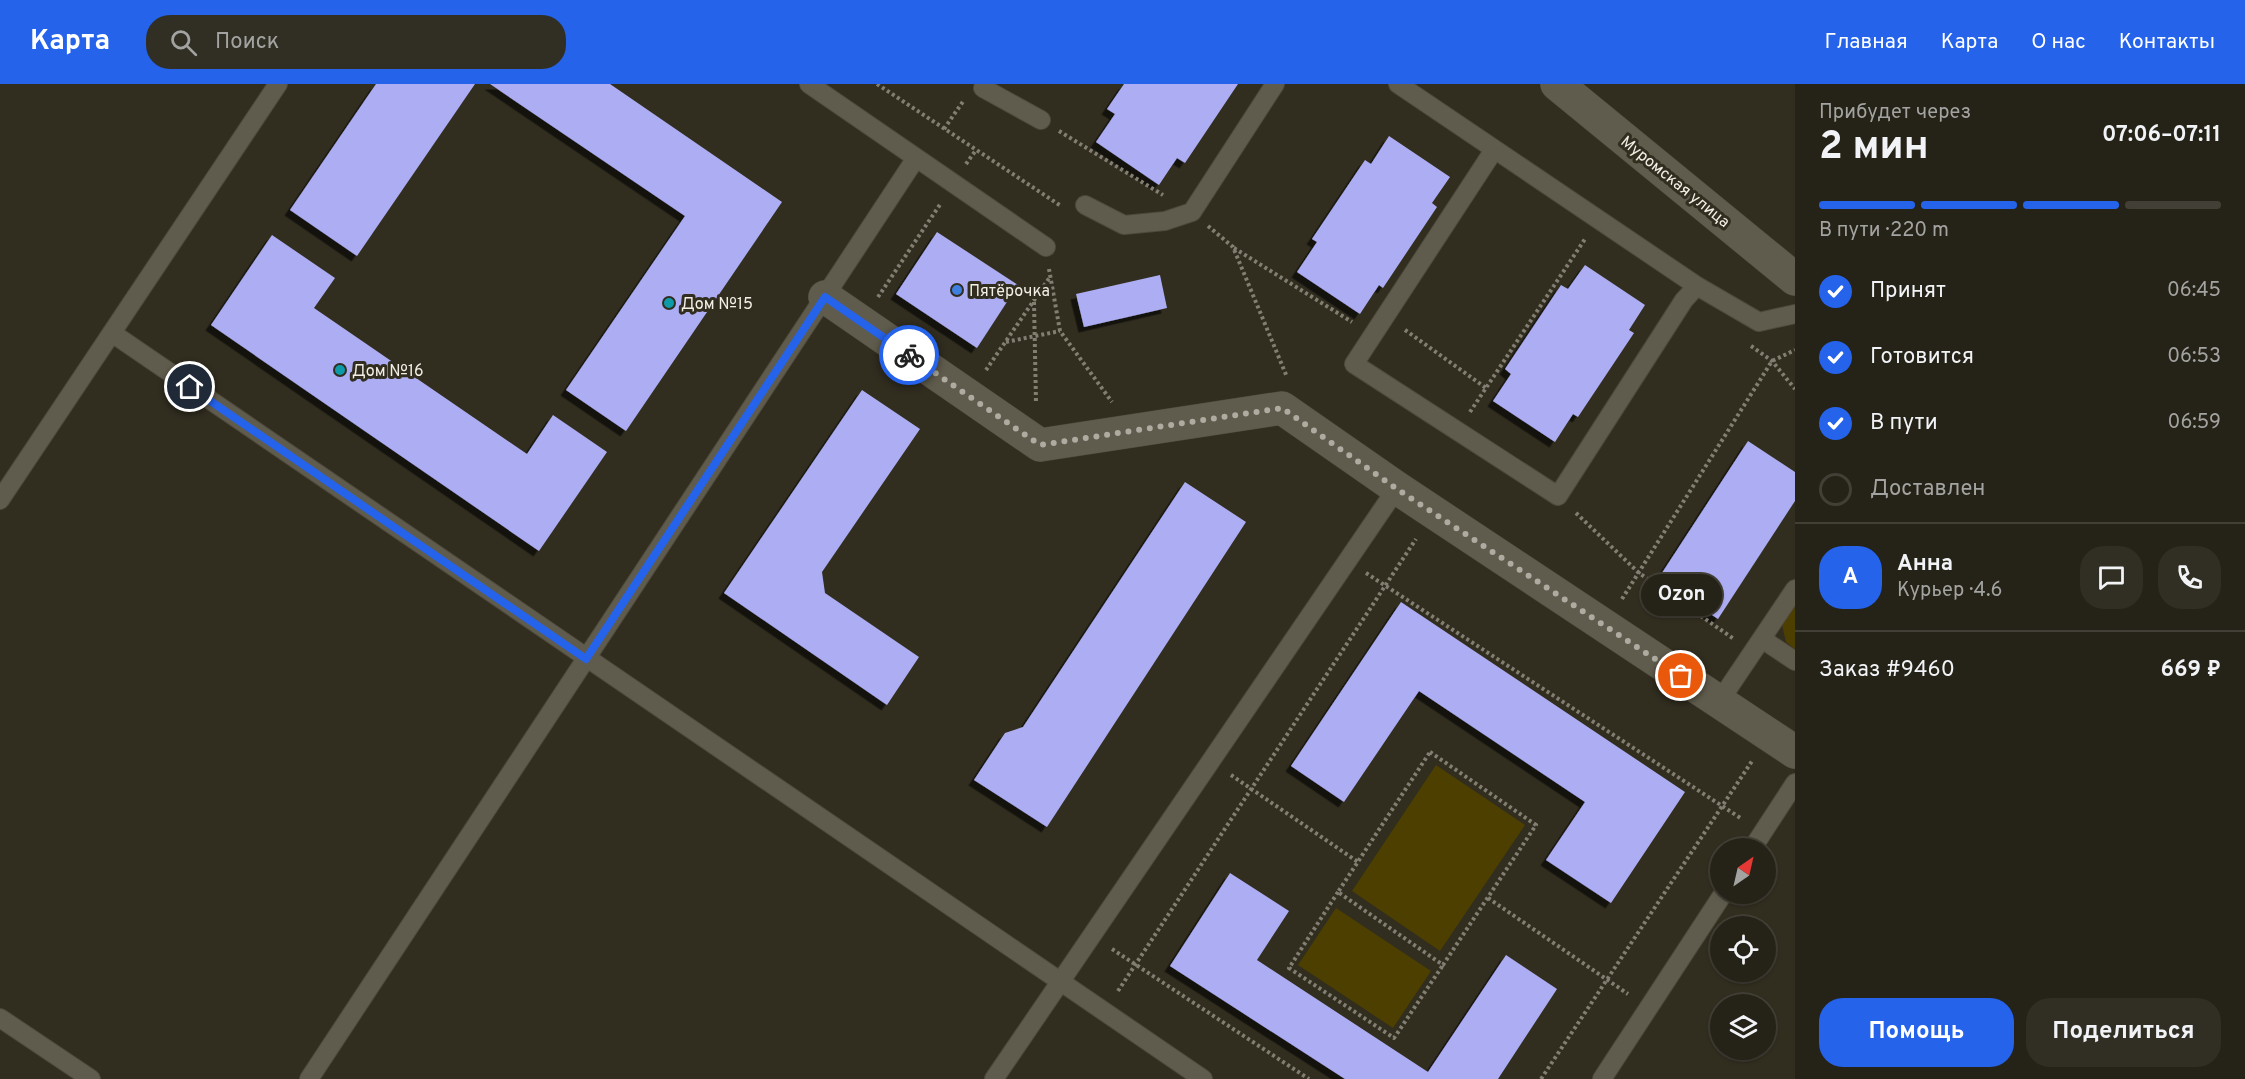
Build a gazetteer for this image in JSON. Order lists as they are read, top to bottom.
{
  "streets": {
    "street": ["Муромская улица"]
  },
  "places": [
    "Пятёрочка",
    "Дом №15",
    "Дом №16",
    "Ozon"
  ],
  "north": "top right",
  "page": {
    "header": "Карта",
    "search": "Поиск",
    "nav": [
      "Главная",
      "Карта",
      "О нас",
      "Контакты"
    ],
    "heading": ["2 мин", "Прибудет через", "07:06–07:11"],
    "panel": [
      "Анна",
      "Курьер · 4.6",
      "Заказ #9460",
      "669 ₽"
    ],
    "bar": "В пути · 220 m",
    "list": [
      ["Принят", "06:45"],
      ["Готовится", "06:53"],
      ["В пути", "06:59"],
      "Доставлен"
    ],
    "round": "А",
    "bubble": "Ozon",
    "buttons": ["Помощь", "Поделиться"]
  }
}
